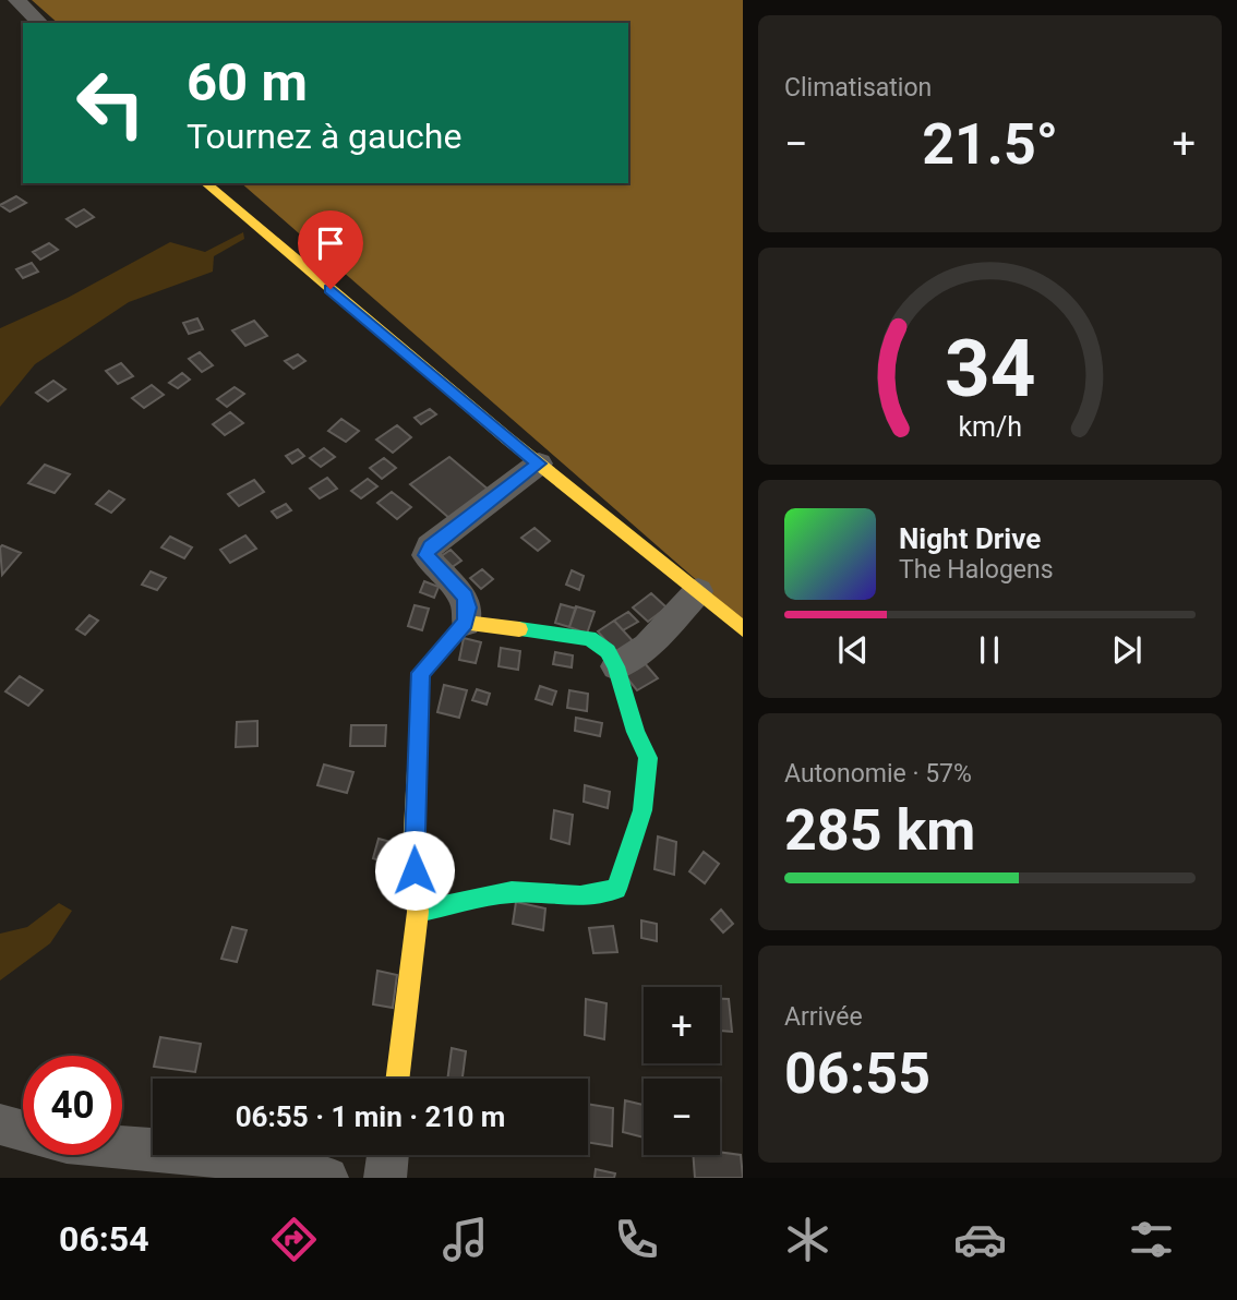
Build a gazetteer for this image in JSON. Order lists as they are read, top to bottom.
{
  "page": {
    "tile": [
      "Climatisation",
      ["Autonomie · 57%", "285 km"],
      ["Arrivée", "06:55"]
    ],
    "turn": ["60 m", "Tournez à gauche"],
    "heat": ["−", "21.5°", "+"],
    "song": ["Night Drive", "The Halogens"],
    "map_buttons": ["+", "−"],
    "limit": "40",
    "trip": "06:55 · 1 min · 210 m",
    "tabs": "06:54",
    "gauge": ["34", "km/h"]
  }
}
